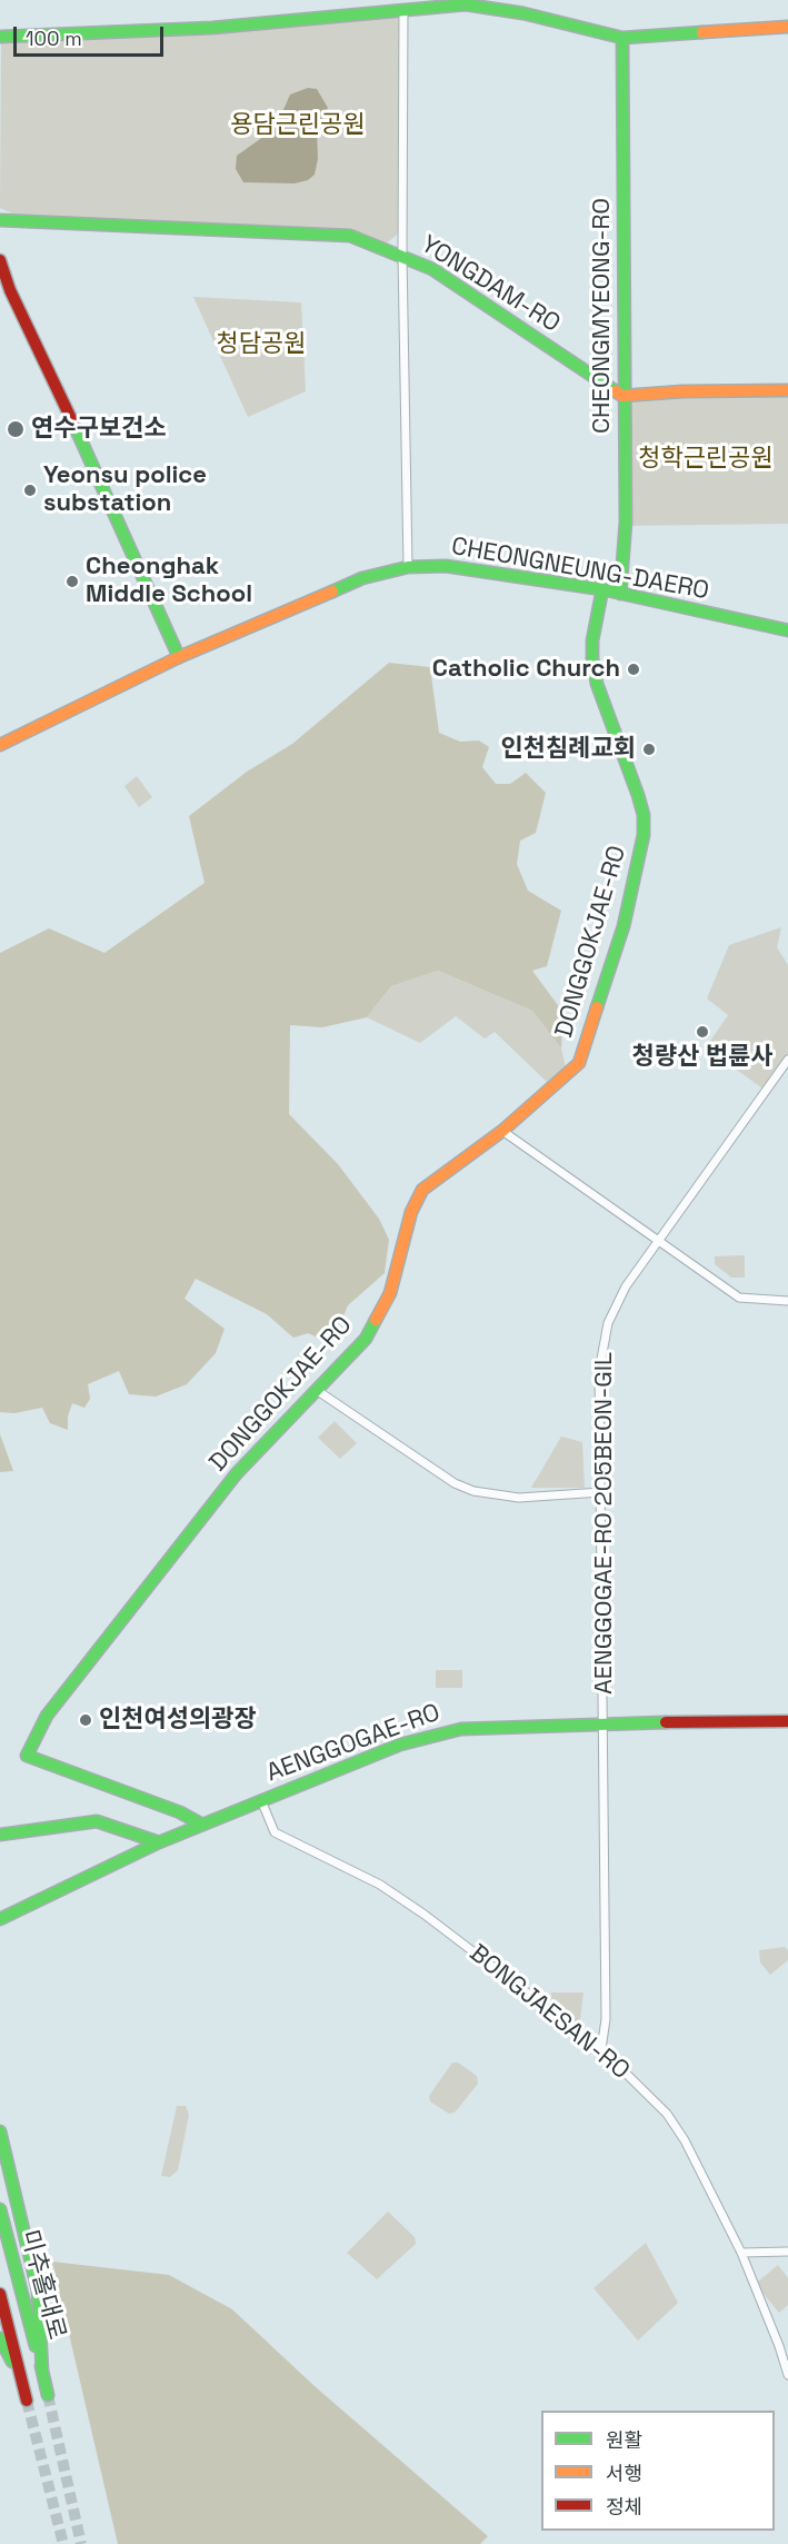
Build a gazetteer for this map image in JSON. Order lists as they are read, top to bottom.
{
  "streets": {
    "street": [
      "YONGDAM-RO",
      "CHEONGMYEONG-RO",
      "CHEONGNEUNG-DAERO",
      "DONGGOKJAE-RO",
      "AENGGOGAE-RO 205BEON-GIL",
      "AENGGOGAE-RO",
      "BONGJAESAN-RO",
      "미추홀대로"
    ]
  },
  "crossings": [
    ["YONGDAM-RO", "CHEONGMYEONG-RO"],
    ["CHEONGMYEONG-RO", "CHEONGNEUNG-DAERO"],
    ["CHEONGNEUNG-DAERO", "DONGGOKJAE-RO"],
    ["DONGGOKJAE-RO", "AENGGOGAE-RO"],
    ["AENGGOGAE-RO 205BEON-GIL", "AENGGOGAE-RO"],
    ["AENGGOGAE-RO 205BEON-GIL", "BONGJAESAN-RO"],
    ["AENGGOGAE-RO", "BONGJAESAN-RO"]
  ],
  "parks": ["용담근린공원", "청담공원", "청학근린공원"],
  "places": [
    "연수구보건소",
    "Yeonsu police substation",
    "Cheonghak Middle School",
    "Catholic Church",
    "인천침례교회",
    "청량산 법륜사",
    "인천여성의광장"
  ],
  "legend": ["원활", "서행", "정체"],
  "scale_bar": "100 m"
}
